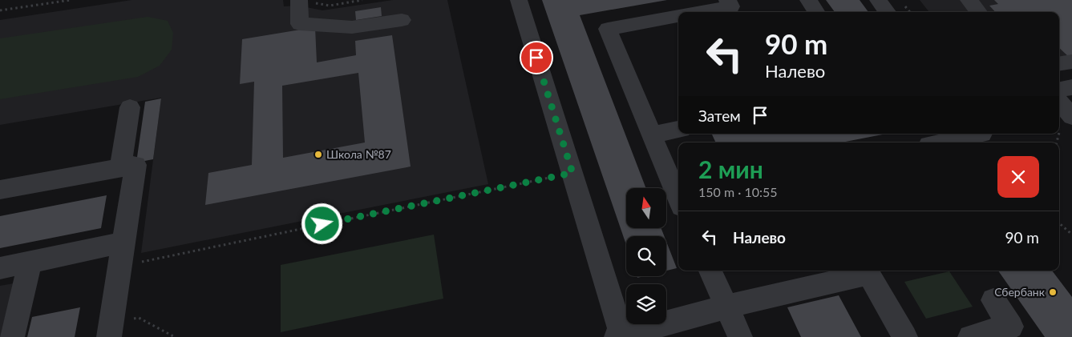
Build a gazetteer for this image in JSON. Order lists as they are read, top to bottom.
{
  "places": ["Школа №87", "Сбербанк"],
  "north": "top",
  "page": {
    "turn": ["90 m", "Налево"],
    "then": "Затем",
    "heading": ["2 мин", "150 m · 10:55"],
    "list": [
      {
        "name": "Налево",
        "value": "90 m"
      }
    ]
  }
}
